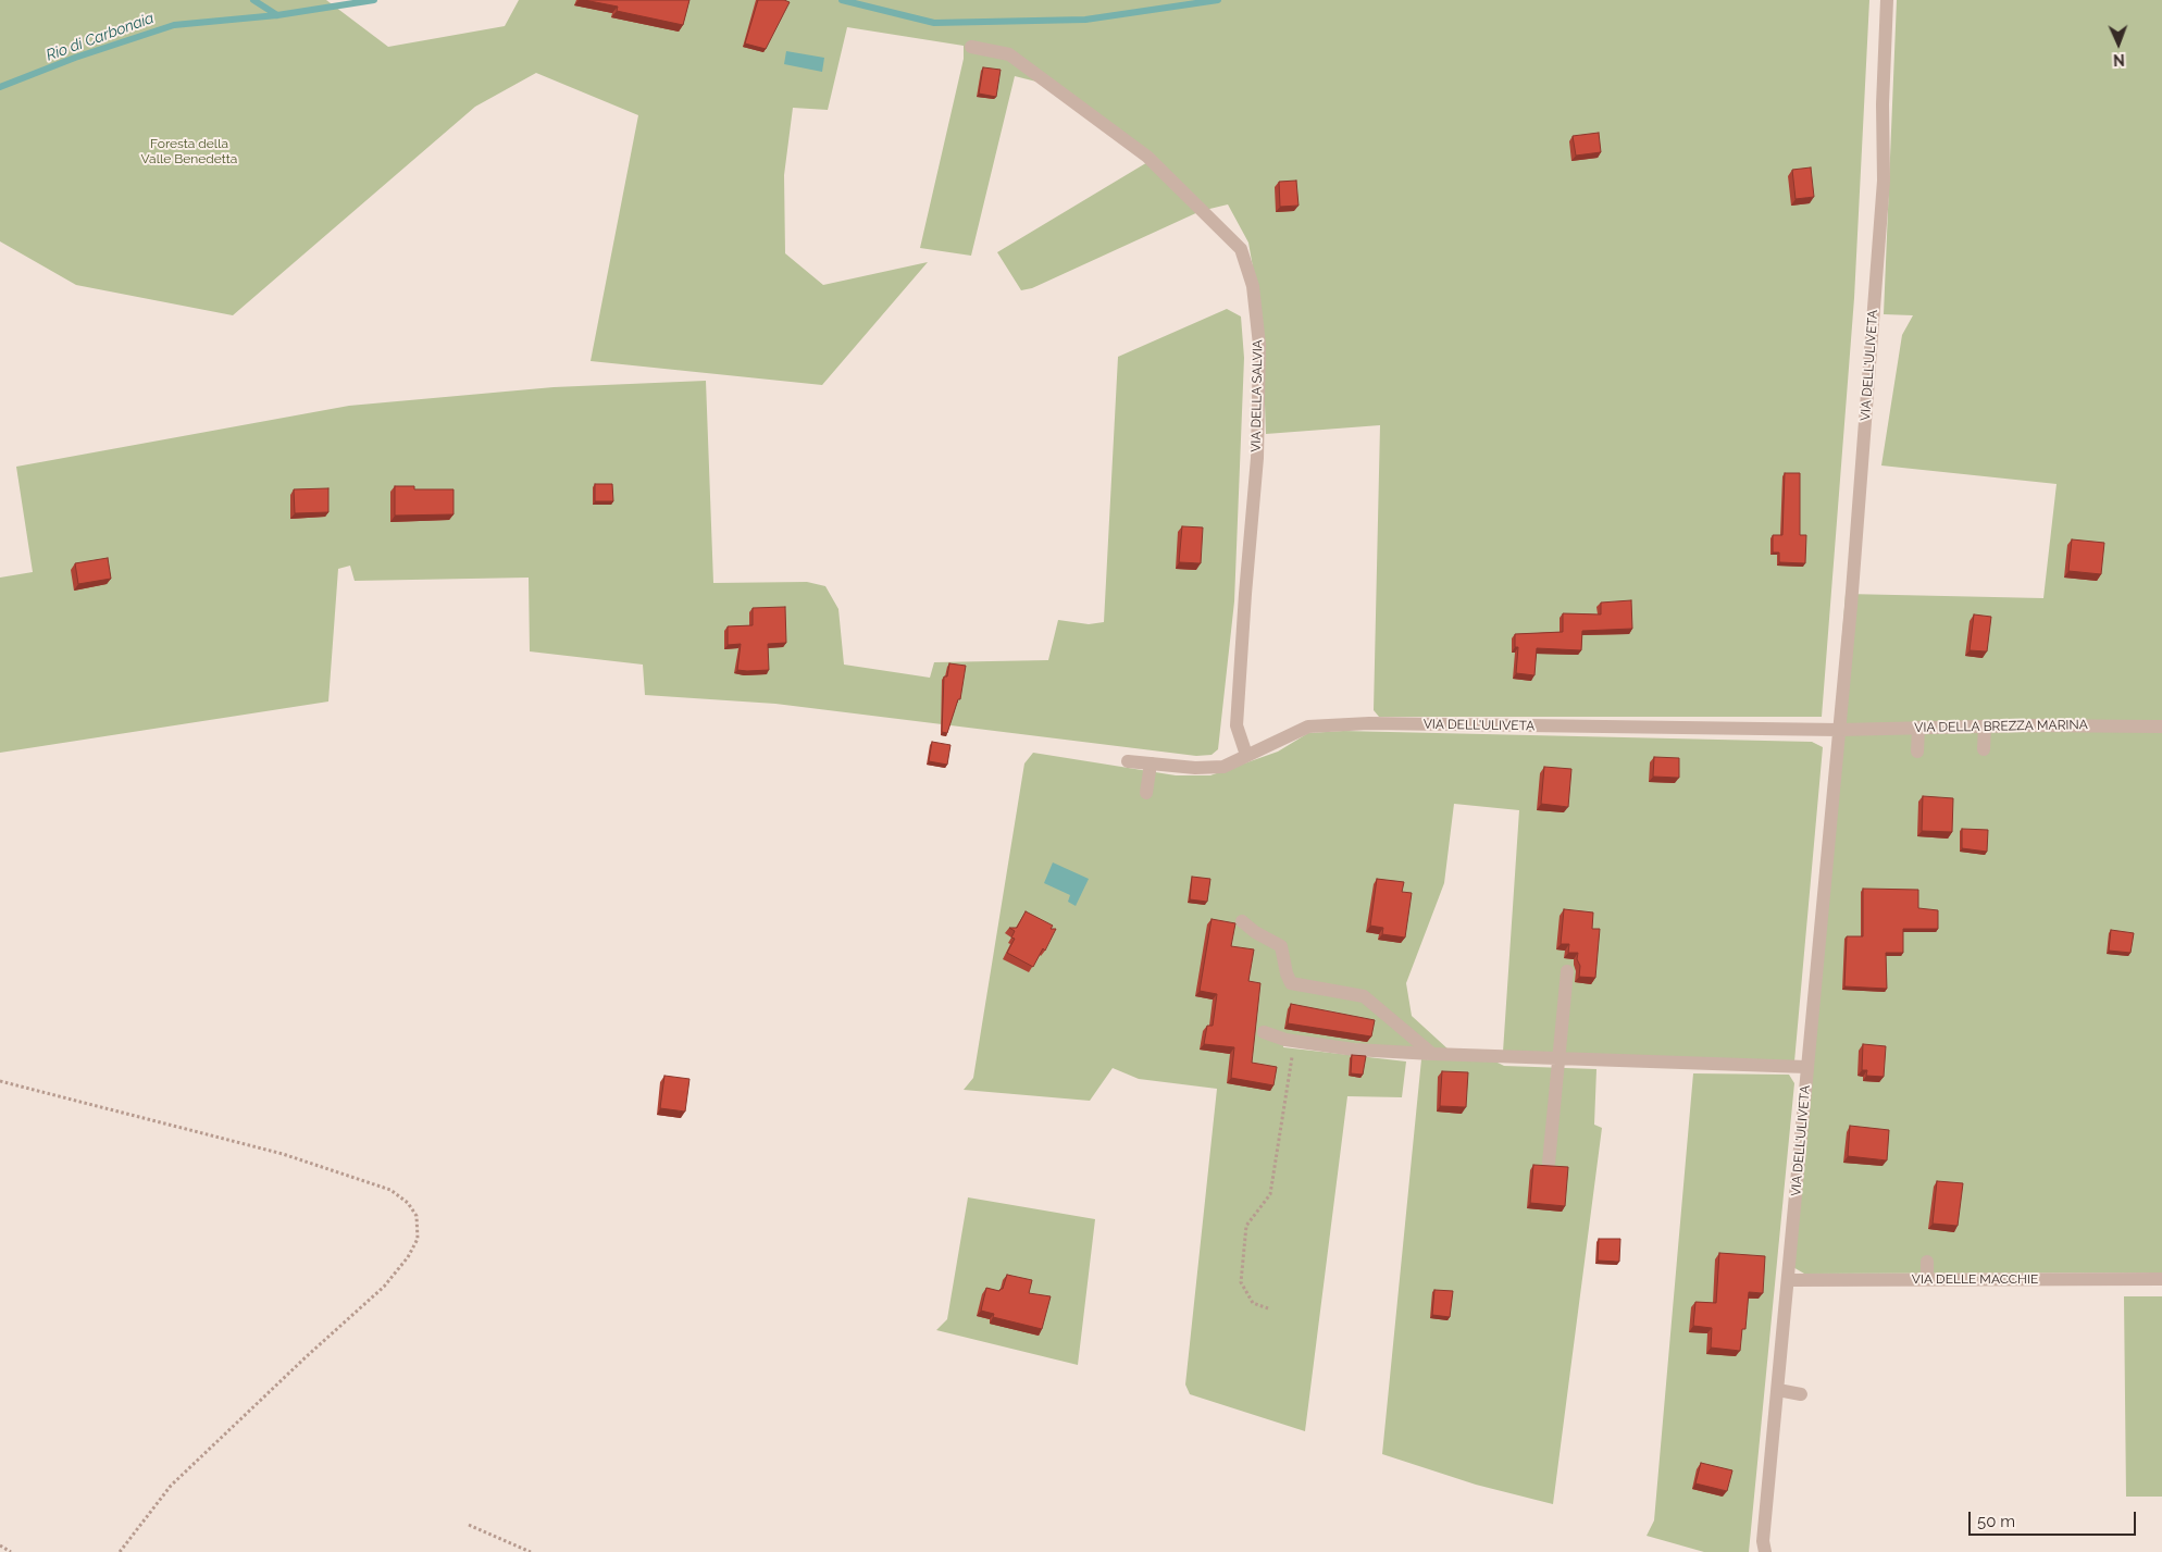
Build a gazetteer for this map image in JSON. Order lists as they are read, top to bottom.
{
  "streets": {
    "street": [
      "VIA DELL'ULIVETA",
      "VIA DELLA SALVIA",
      "VIA DELLA BREZZA MARINA",
      "VIA DELLE MACCHIE"
    ]
  },
  "crossings": [
    ["VIA DELL'ULIVETA", "VIA DELLA SALVIA"],
    ["VIA DELL'ULIVETA", "VIA DELLA BREZZA MARINA"],
    ["VIA DELL'ULIVETA", "VIA DELLE MACCHIE"]
  ],
  "water": ["Rio di Carbonaia"],
  "parks": ["Foresta della Valle Benedetta"],
  "scale_bar": "50 m",
  "north": "bottom"
}
